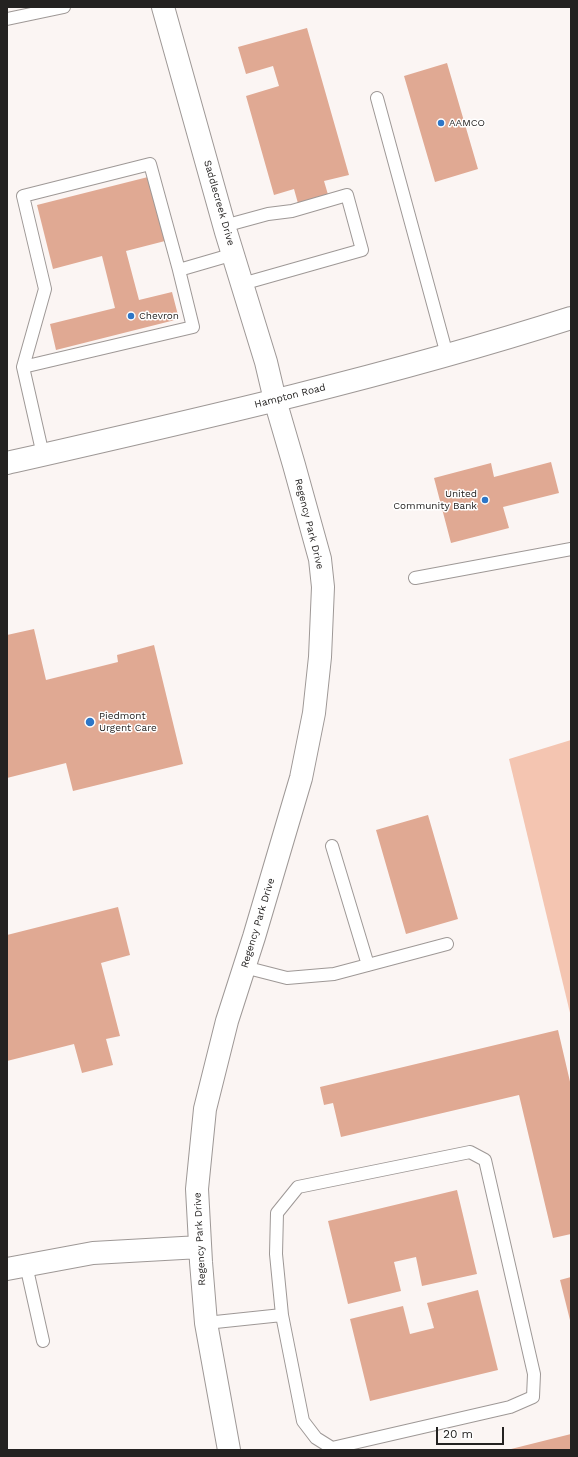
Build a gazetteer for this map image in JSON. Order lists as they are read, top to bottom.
{
  "streets": {
    "street": ["Saddlecreek Drive", "Hampton Road", "Regency Park Drive"]
  },
  "crossings": [
    ["Saddlecreek Drive", "Hampton Road"],
    ["Saddlecreek Drive", "Regency Park Drive"],
    ["Hampton Road", "Regency Park Drive"]
  ],
  "places": [
    "AAMCO",
    "Chevron",
    "United Community Bank",
    "Piedmont Urgent Care"
  ],
  "scale_bar": "20 m"
}
